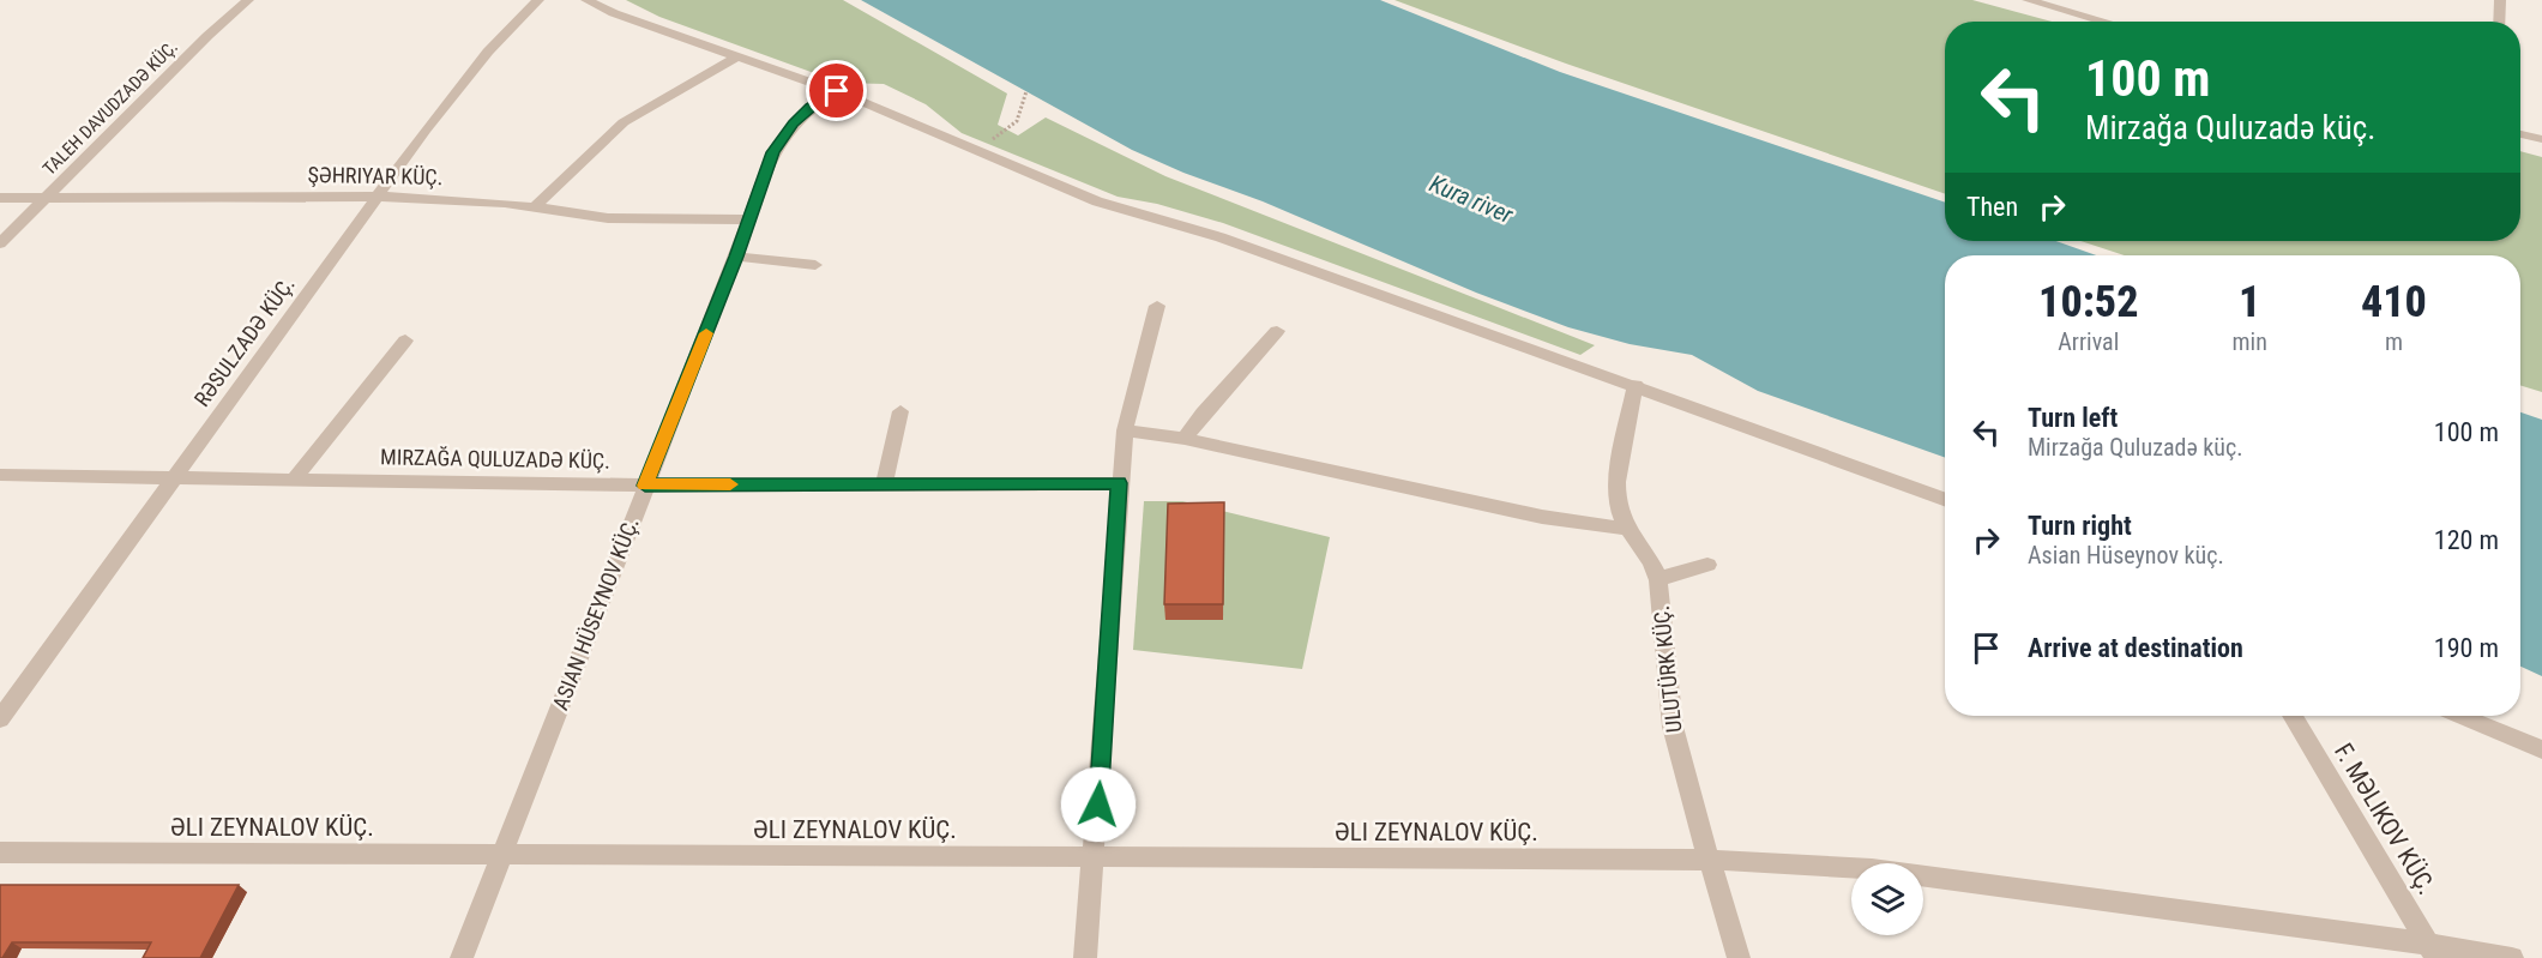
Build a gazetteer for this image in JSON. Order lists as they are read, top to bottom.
{
  "streets": {
    "street": [
      "TALEH DAVUDZADƏ KÜÇ.",
      "ŞƏHRIYAR KÜÇ.",
      "RƏSULZADƏ KÜÇ.",
      "MIRZAĞA QULUZADƏ KÜÇ.",
      "ASIAN HÜSEYNOV KÜÇ.",
      "ULUTÜRK KÜÇ.",
      "F. MƏLIKOV KÜÇ.",
      "ƏLI ZEYNALOV KÜÇ."
    ]
  },
  "crossings": [
    ["TALEH DAVUDZADƏ KÜÇ.", "ŞƏHRIYAR KÜÇ."],
    ["ŞƏHRIYAR KÜÇ.", "RƏSULZADƏ KÜÇ."],
    ["ŞƏHRIYAR KÜÇ.", "ASIAN HÜSEYNOV KÜÇ."],
    ["RƏSULZADƏ KÜÇ.", "MIRZAĞA QULUZADƏ KÜÇ."],
    ["MIRZAĞA QULUZADƏ KÜÇ.", "ASIAN HÜSEYNOV KÜÇ."],
    ["ASIAN HÜSEYNOV KÜÇ.", "ƏLI ZEYNALOV KÜÇ."],
    ["ULUTÜRK KÜÇ.", "ƏLI ZEYNALOV KÜÇ."],
    ["F. MƏLIKOV KÜÇ.", "ƏLI ZEYNALOV KÜÇ."]
  ],
  "water": ["Kura river"],
  "page": {
    "turn": ["100 m", "Mirzağa Quluzadə küç."],
    "then": "Then",
    "eta": [
      "10:52",
      "Arrival",
      "1",
      "min",
      "410",
      "m"
    ],
    "list": [
      {
        "name": "Turn left",
        "note": "Mirzağa Quluzadə küç.",
        "value": "100 m"
      },
      {
        "name": "Turn right",
        "note": "Asian Hüseynov küç.",
        "value": "120 m"
      },
      {
        "name": "Arrive at destination",
        "value": "190 m"
      }
    ]
  }
}
